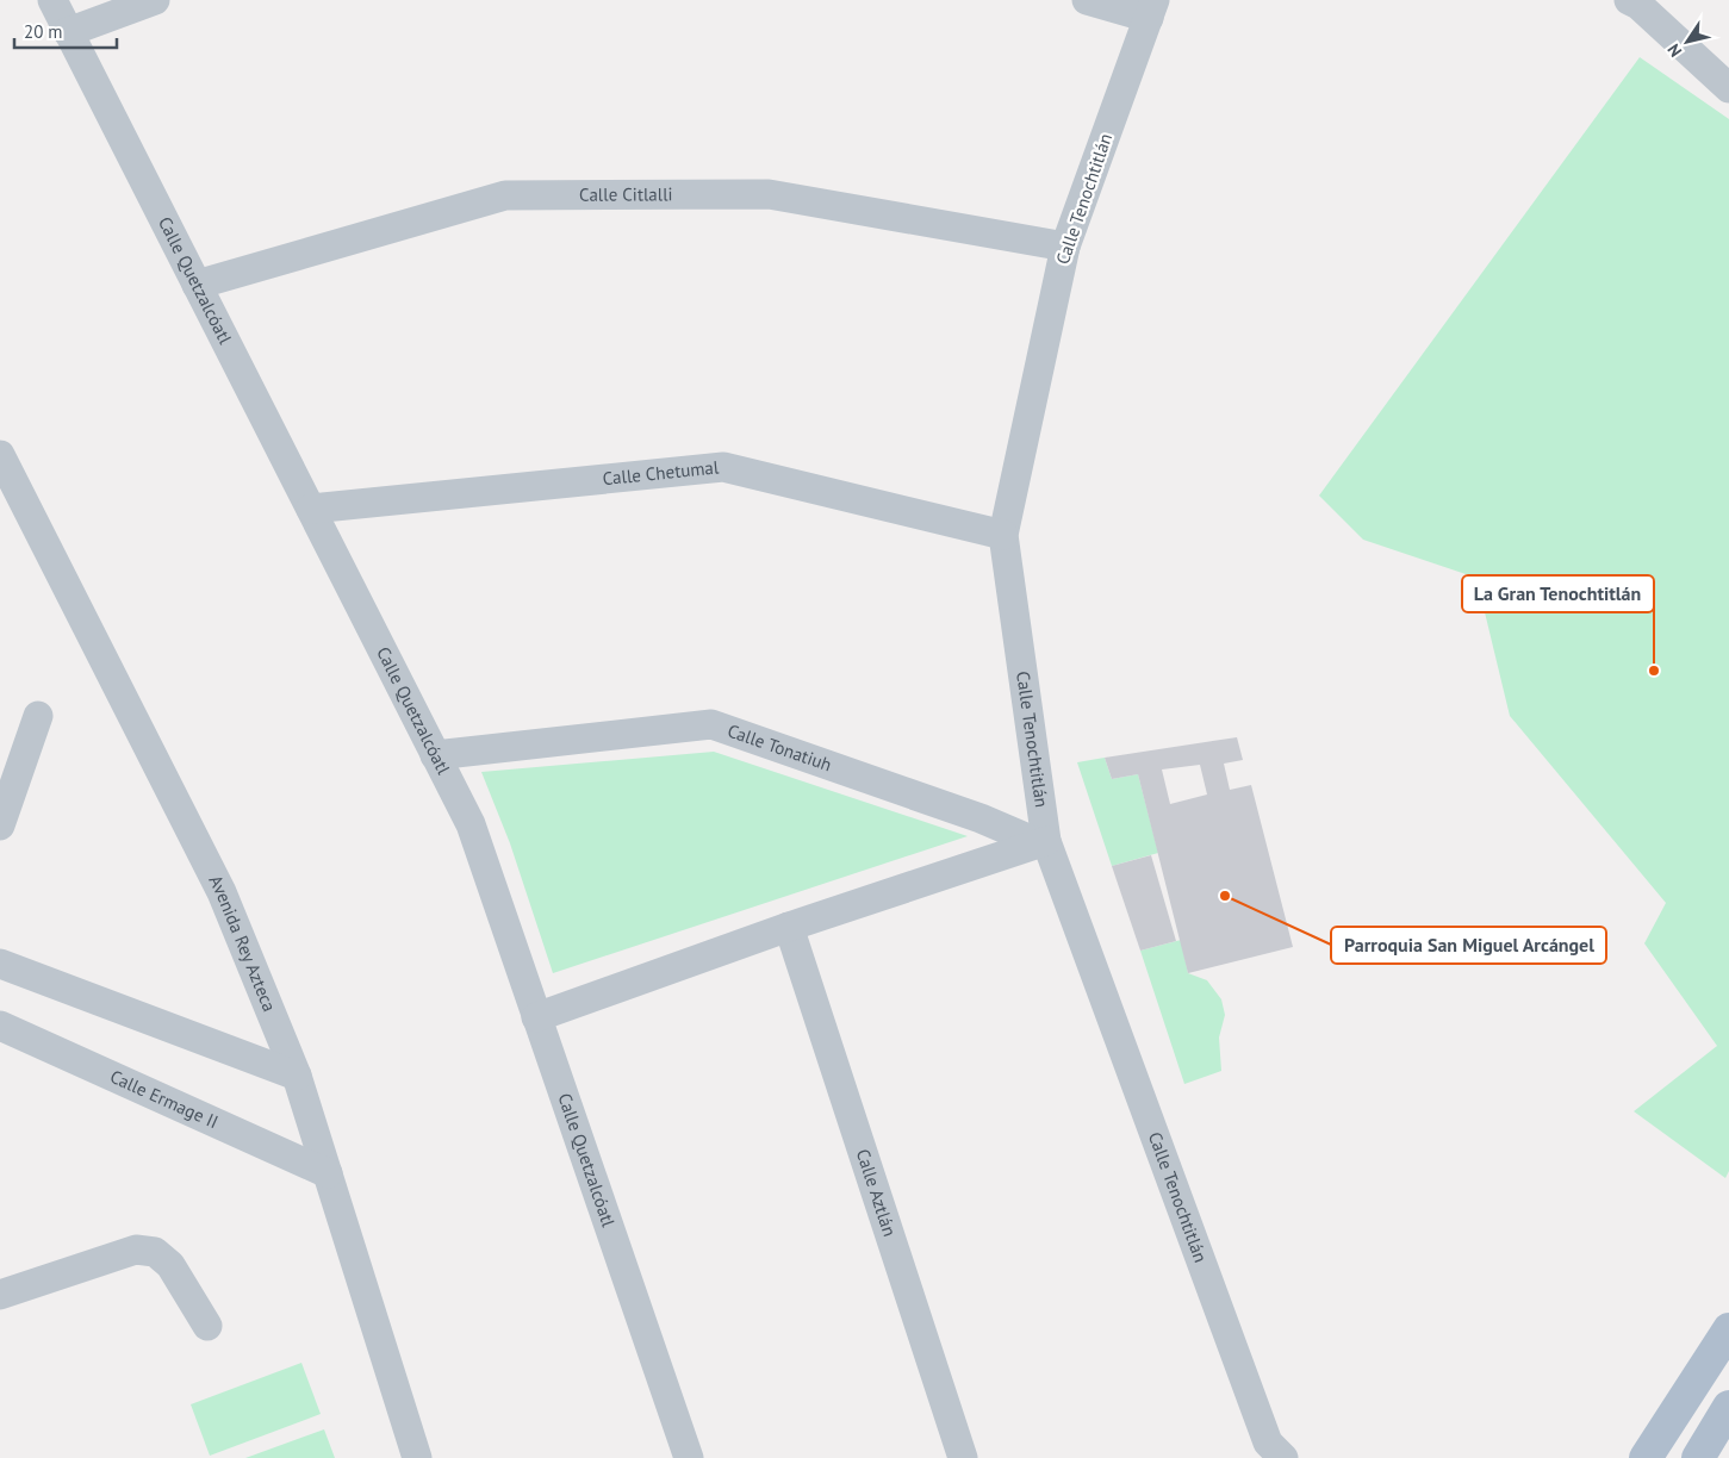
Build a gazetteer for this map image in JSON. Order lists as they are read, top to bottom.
{
  "streets": {
    "street": [
      "Calle Citlalli",
      "Calle Tenochtitlán",
      "Calle Quetzalcóatl",
      "Calle Chetumal",
      "Calle Tonatiuh",
      "Avenida Rey Azteca",
      "Calle Ermage II",
      "Calle Aztlán"
    ]
  },
  "crossings": [
    ["Calle Citlalli", "Calle Tenochtitlán"],
    ["Calle Citlalli", "Calle Quetzalcóatl"],
    ["Calle Tenochtitlán", "Calle Chetumal"],
    ["Calle Tenochtitlán", "Calle Tonatiuh"],
    ["Calle Quetzalcóatl", "Calle Chetumal"],
    ["Calle Quetzalcóatl", "Calle Tonatiuh"],
    ["Avenida Rey Azteca", "Calle Ermage II"]
  ],
  "places": ["La Gran Tenochtitlán", "Parroquia San Miguel Arcángel"],
  "scale_bar": "20 m",
  "north": "bottom left"
}
